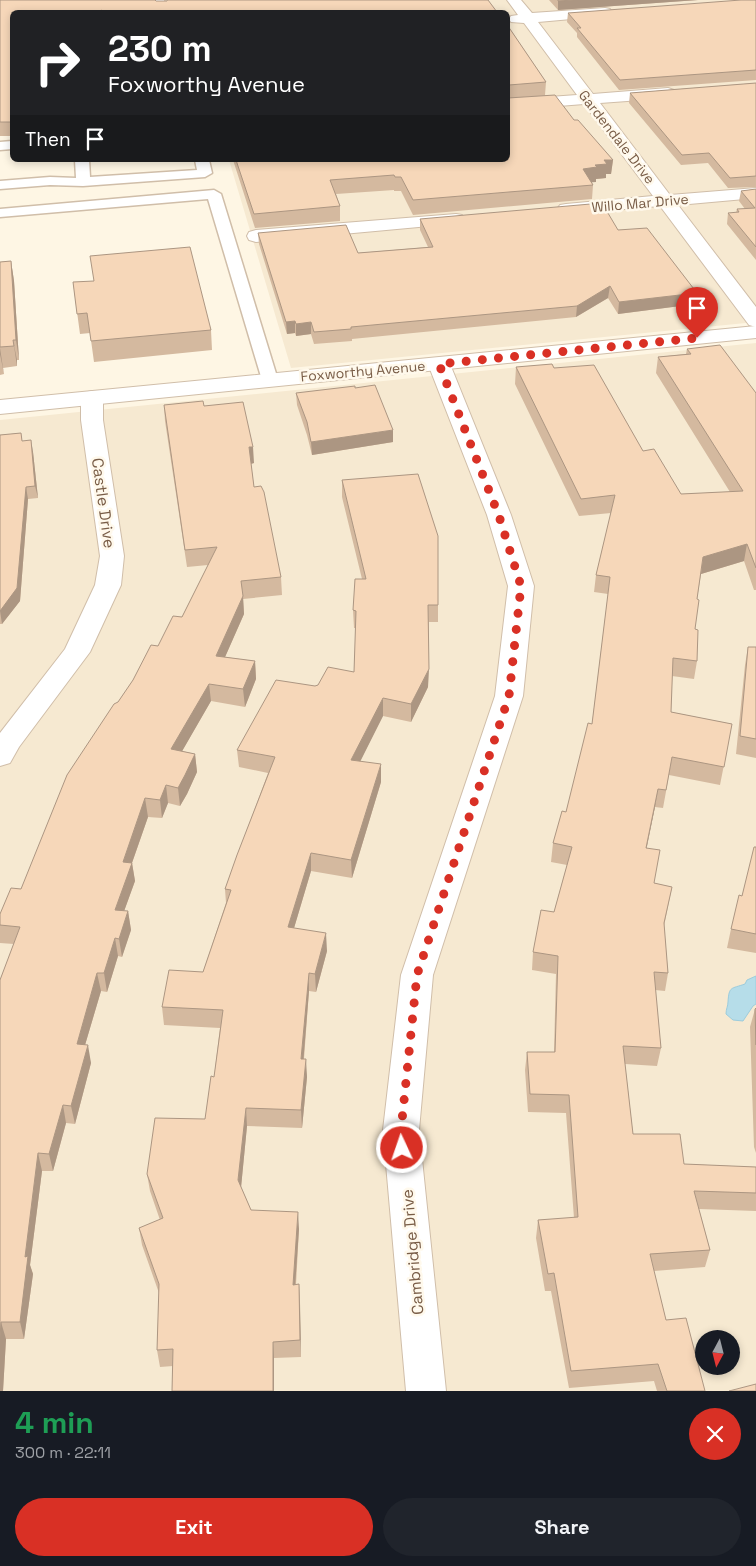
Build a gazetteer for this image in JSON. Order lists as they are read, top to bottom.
{
  "streets": {
    "street": [
      "Gardendale Drive",
      "Willo Mar Drive",
      "Foxworthy Avenue",
      "Castle Drive",
      "Cambridge Drive"
    ]
  },
  "crossings": [
    ["Gardendale Drive", "Willo Mar Drive"],
    ["Foxworthy Avenue", "Castle Drive"],
    ["Foxworthy Avenue", "Cambridge Drive"]
  ],
  "north": "bottom",
  "page": {
    "turn": ["230 m", "Foxworthy Avenue"],
    "then": "Then",
    "heading": ["4 min", "300 m · 22:11"],
    "buttons": ["Exit", "Share"]
  }
}
